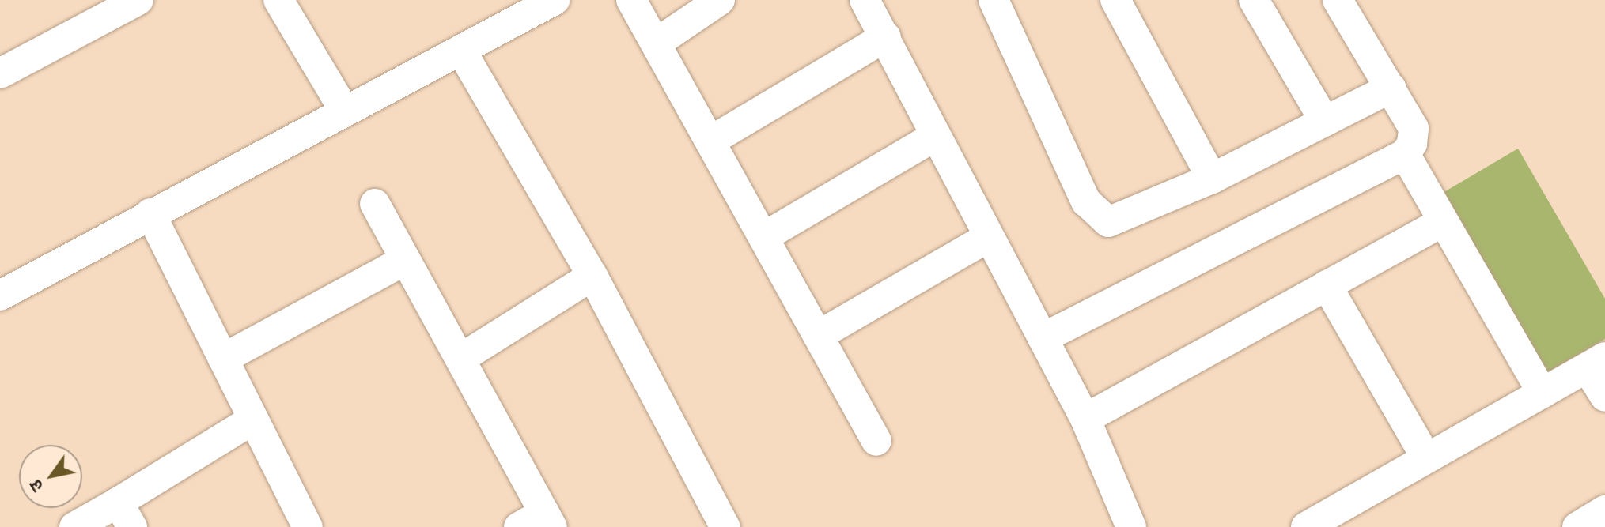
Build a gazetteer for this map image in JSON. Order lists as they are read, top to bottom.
{
  "north": "bottom left"
}
